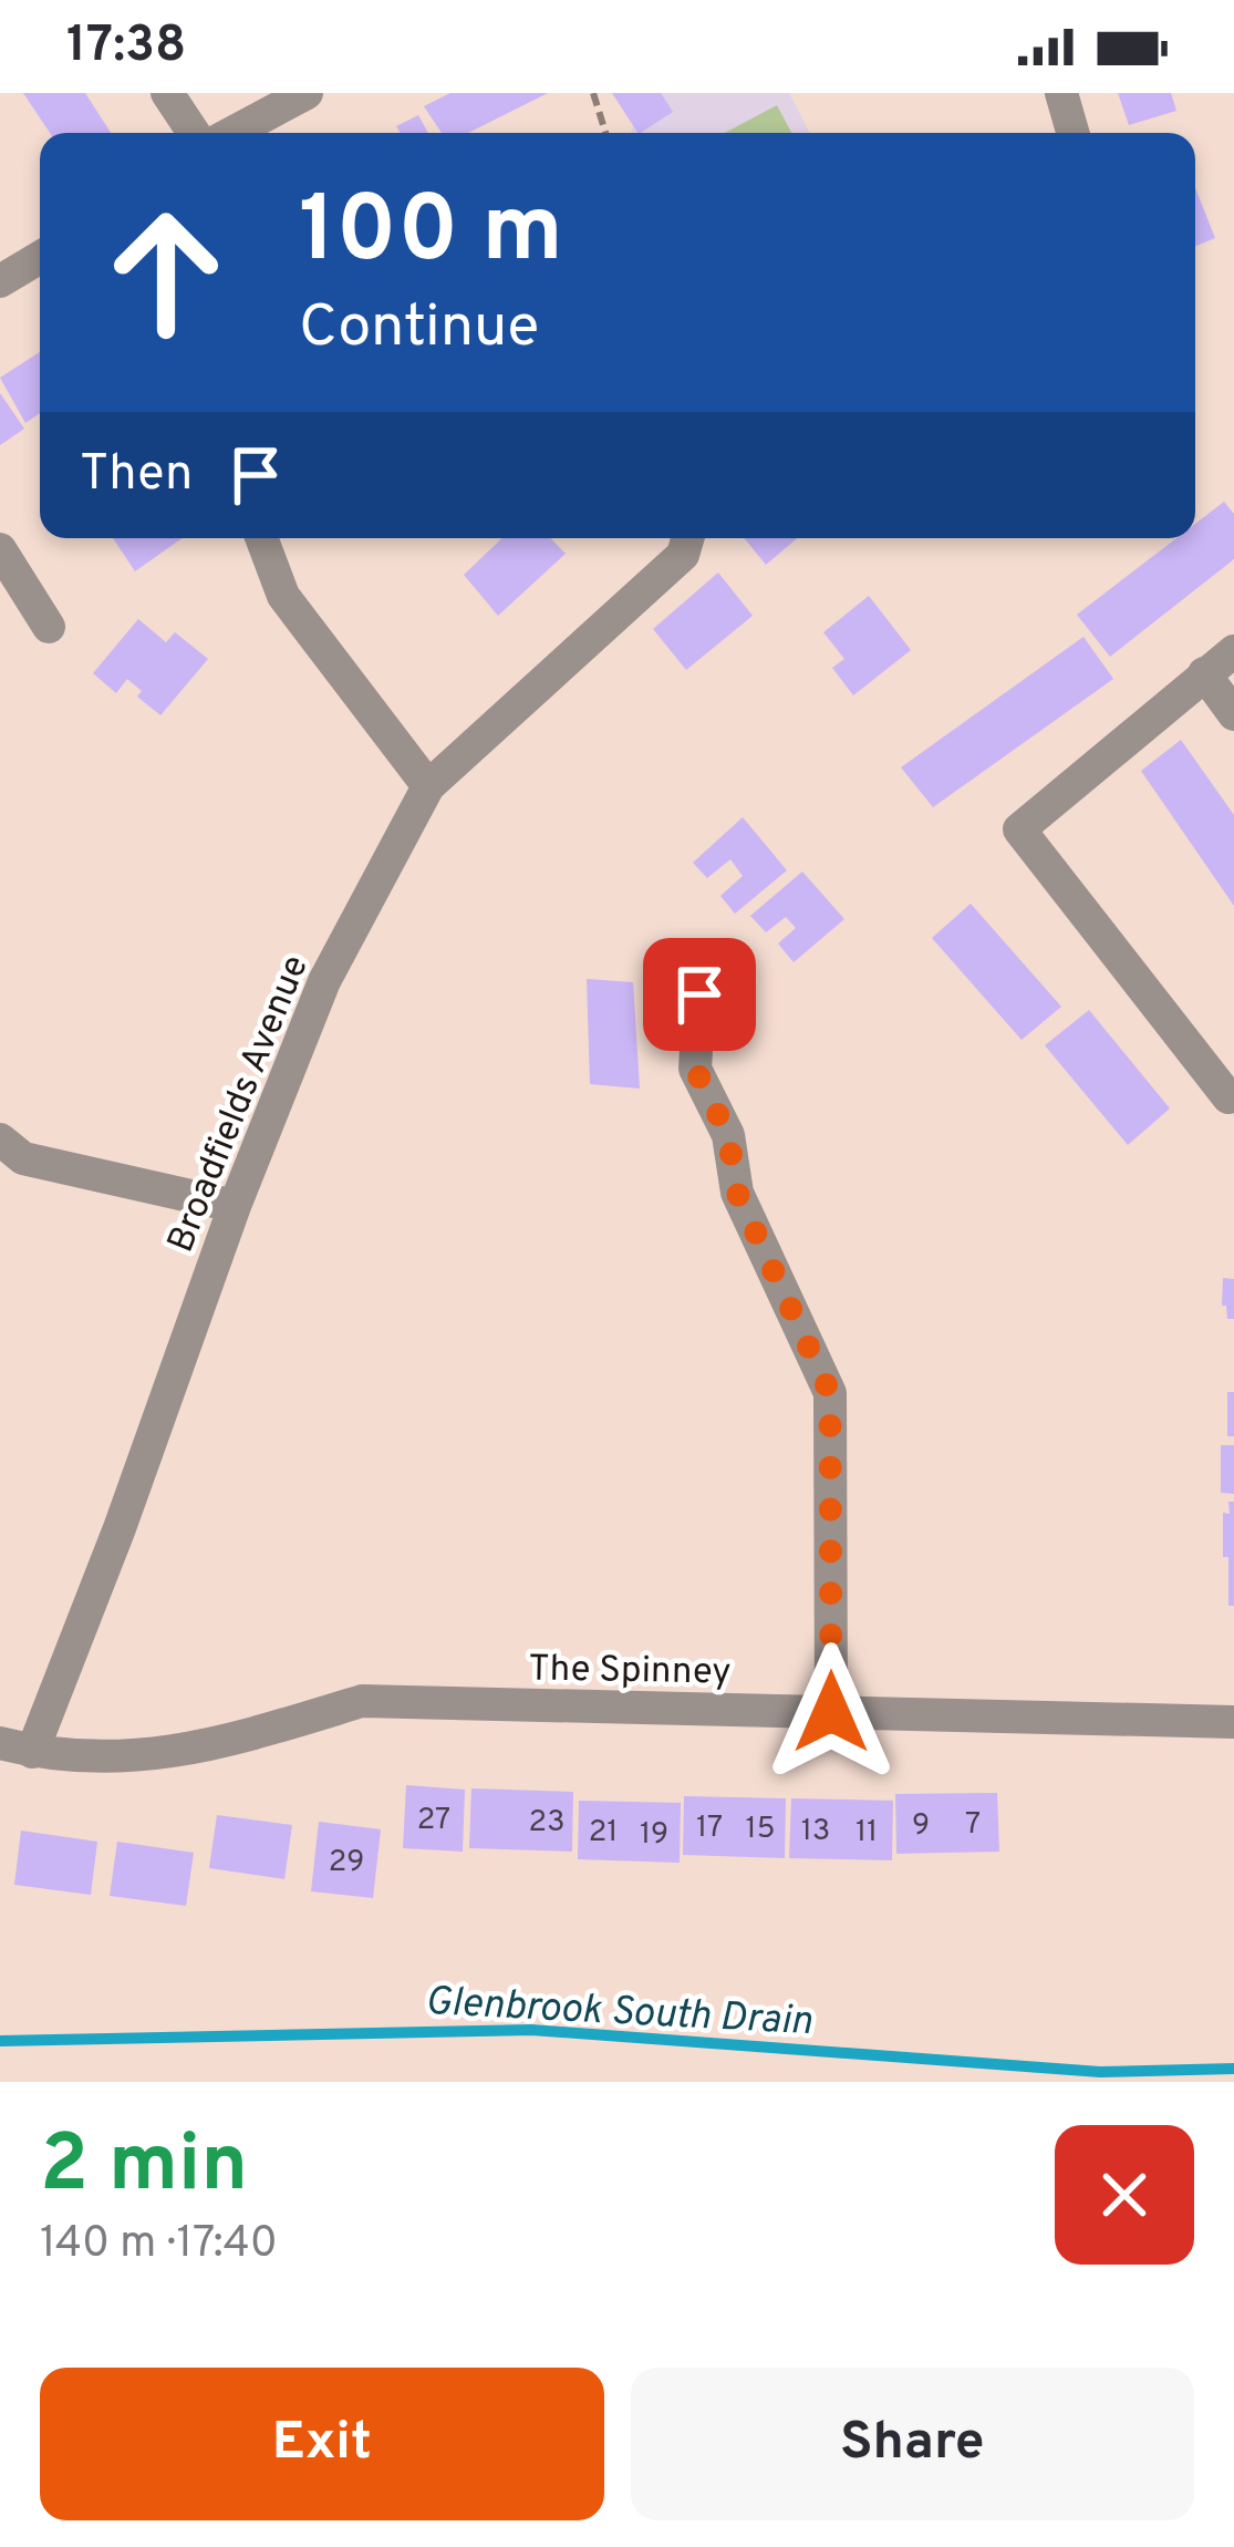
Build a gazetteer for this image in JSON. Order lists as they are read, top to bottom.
{
  "streets": {
    "street": ["Broadfields Avenue", "The Spinney"]
  },
  "crossings": [
    ["Broadfields Avenue", "The Spinney"]
  ],
  "water": ["Glenbrook South Drain"],
  "house_numbers": [
    "27",
    "23",
    "7",
    "9",
    "17",
    "15",
    "13",
    "21",
    "11",
    "19",
    "29"
  ],
  "page": {
    "status": "17:38",
    "turn": ["100 m", "Continue"],
    "then": "Then",
    "heading": ["2 min", "140 m · 17:40"],
    "buttons": ["Exit", "Share"]
  }
}
